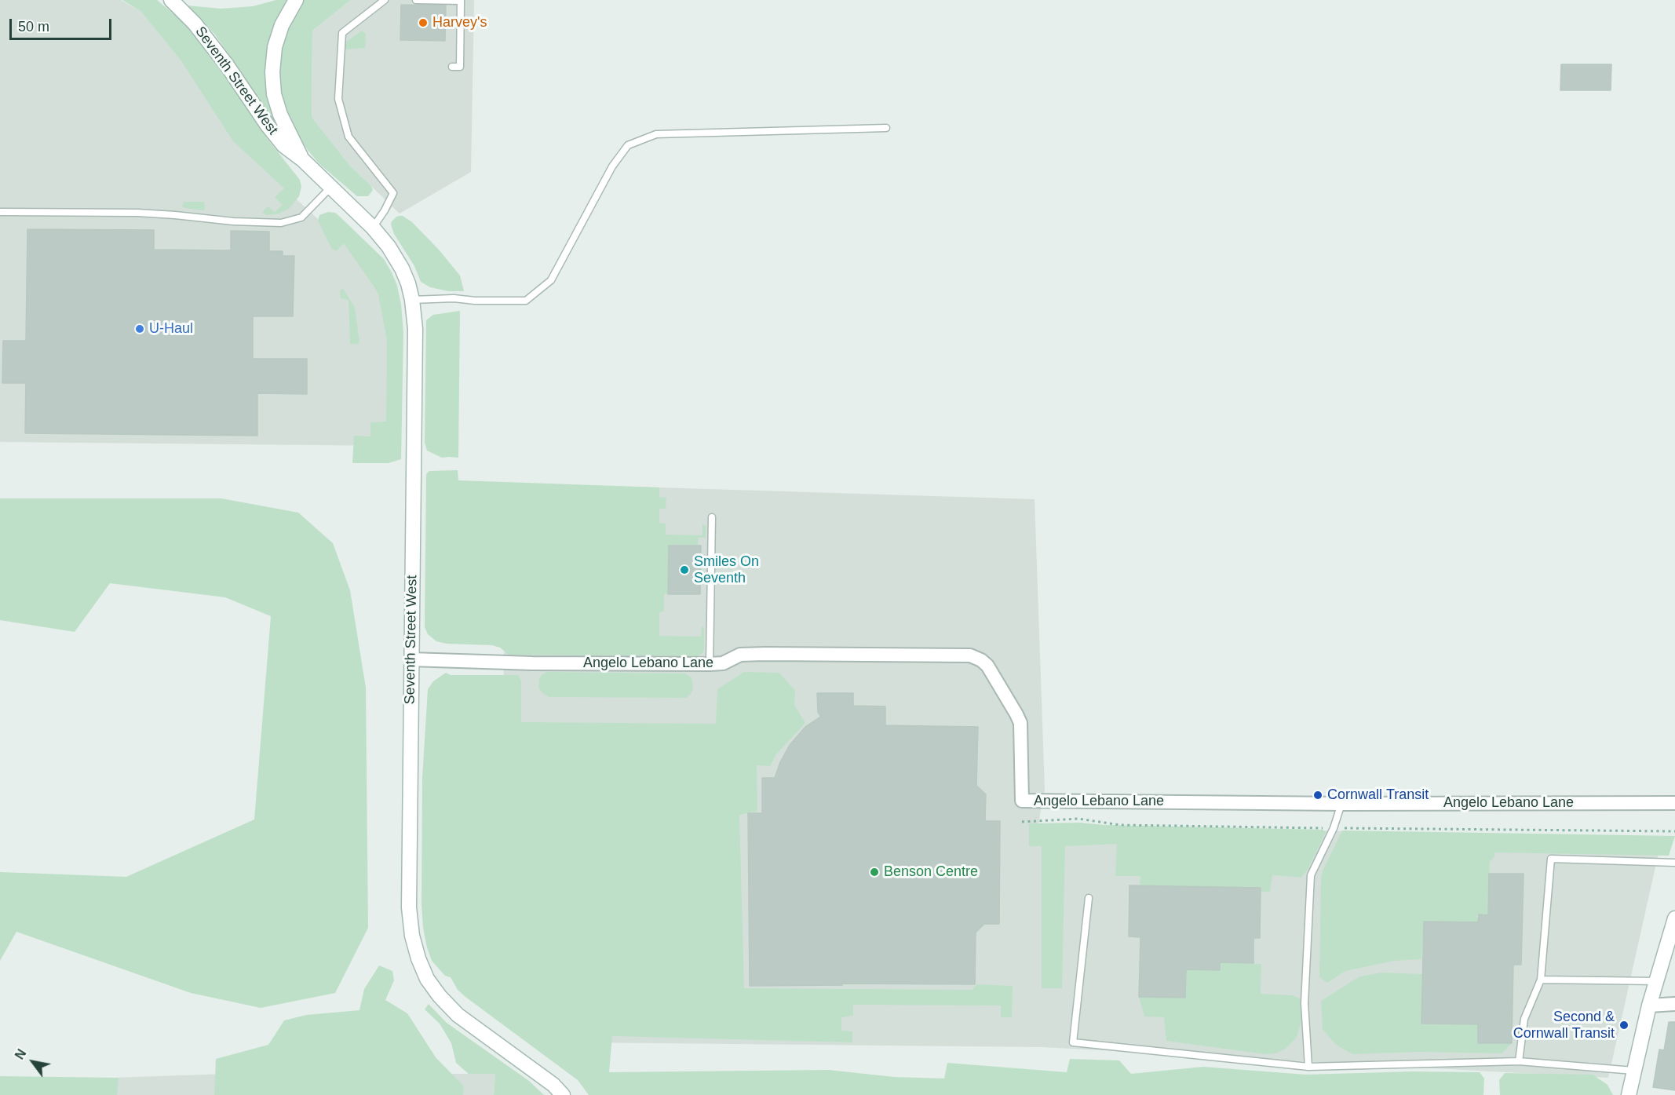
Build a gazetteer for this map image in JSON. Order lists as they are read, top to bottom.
{
  "streets": {
    "street": ["Seventh Street West", "Angelo Lebano Lane"]
  },
  "crossings": [
    ["Seventh Street West", "Angelo Lebano Lane"]
  ],
  "places": [
    "Harvey's",
    "U-Haul",
    "Smiles On Seventh",
    "Cornwall Transit",
    "Benson Centre",
    "Second & Cornwall Transit"
  ],
  "scale_bar": "50 m",
  "north": "top left"
}
